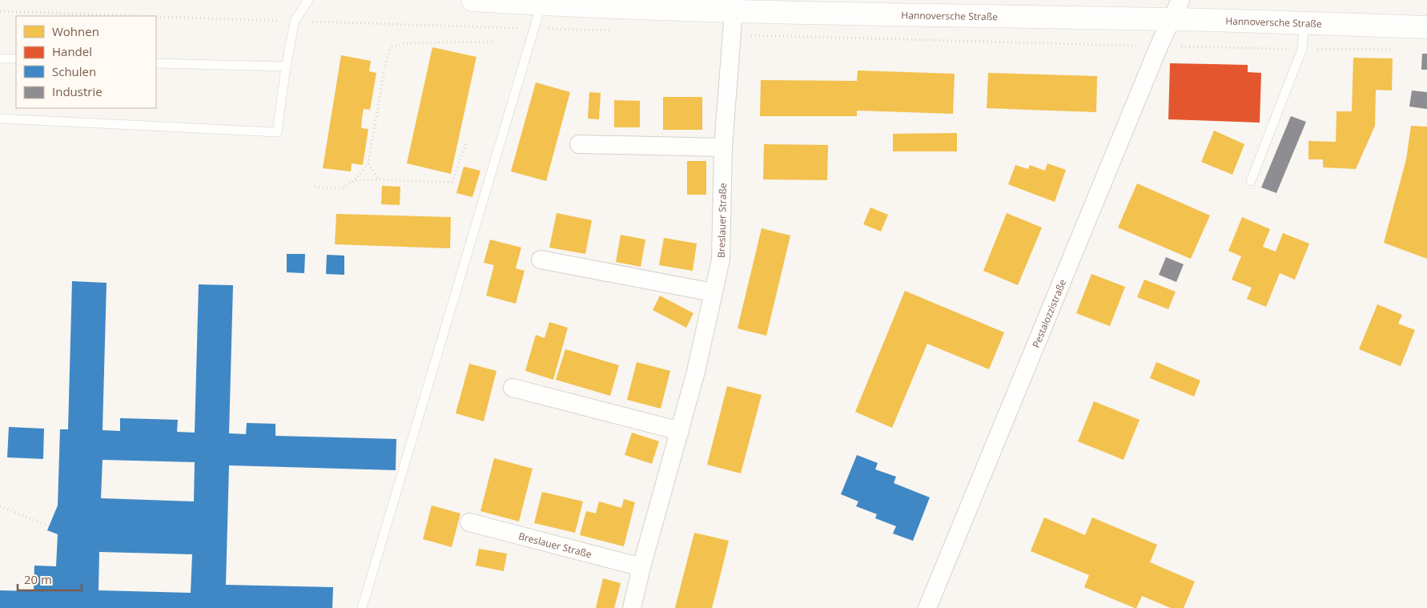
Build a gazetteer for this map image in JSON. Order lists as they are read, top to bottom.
{
  "streets": {
    "main road": ["Hannoversche Straße"],
    "street": ["Breslauer Straße", "Pestalozzistraße"]
  },
  "crossings": [
    ["Hannoversche Straße", "Breslauer Straße"],
    ["Hannoversche Straße", "Pestalozzistraße"]
  ],
  "legend": [
    "Wohnen",
    "Handel",
    "Schulen",
    "Industrie"
  ],
  "scale_bar": "20 m"
}
